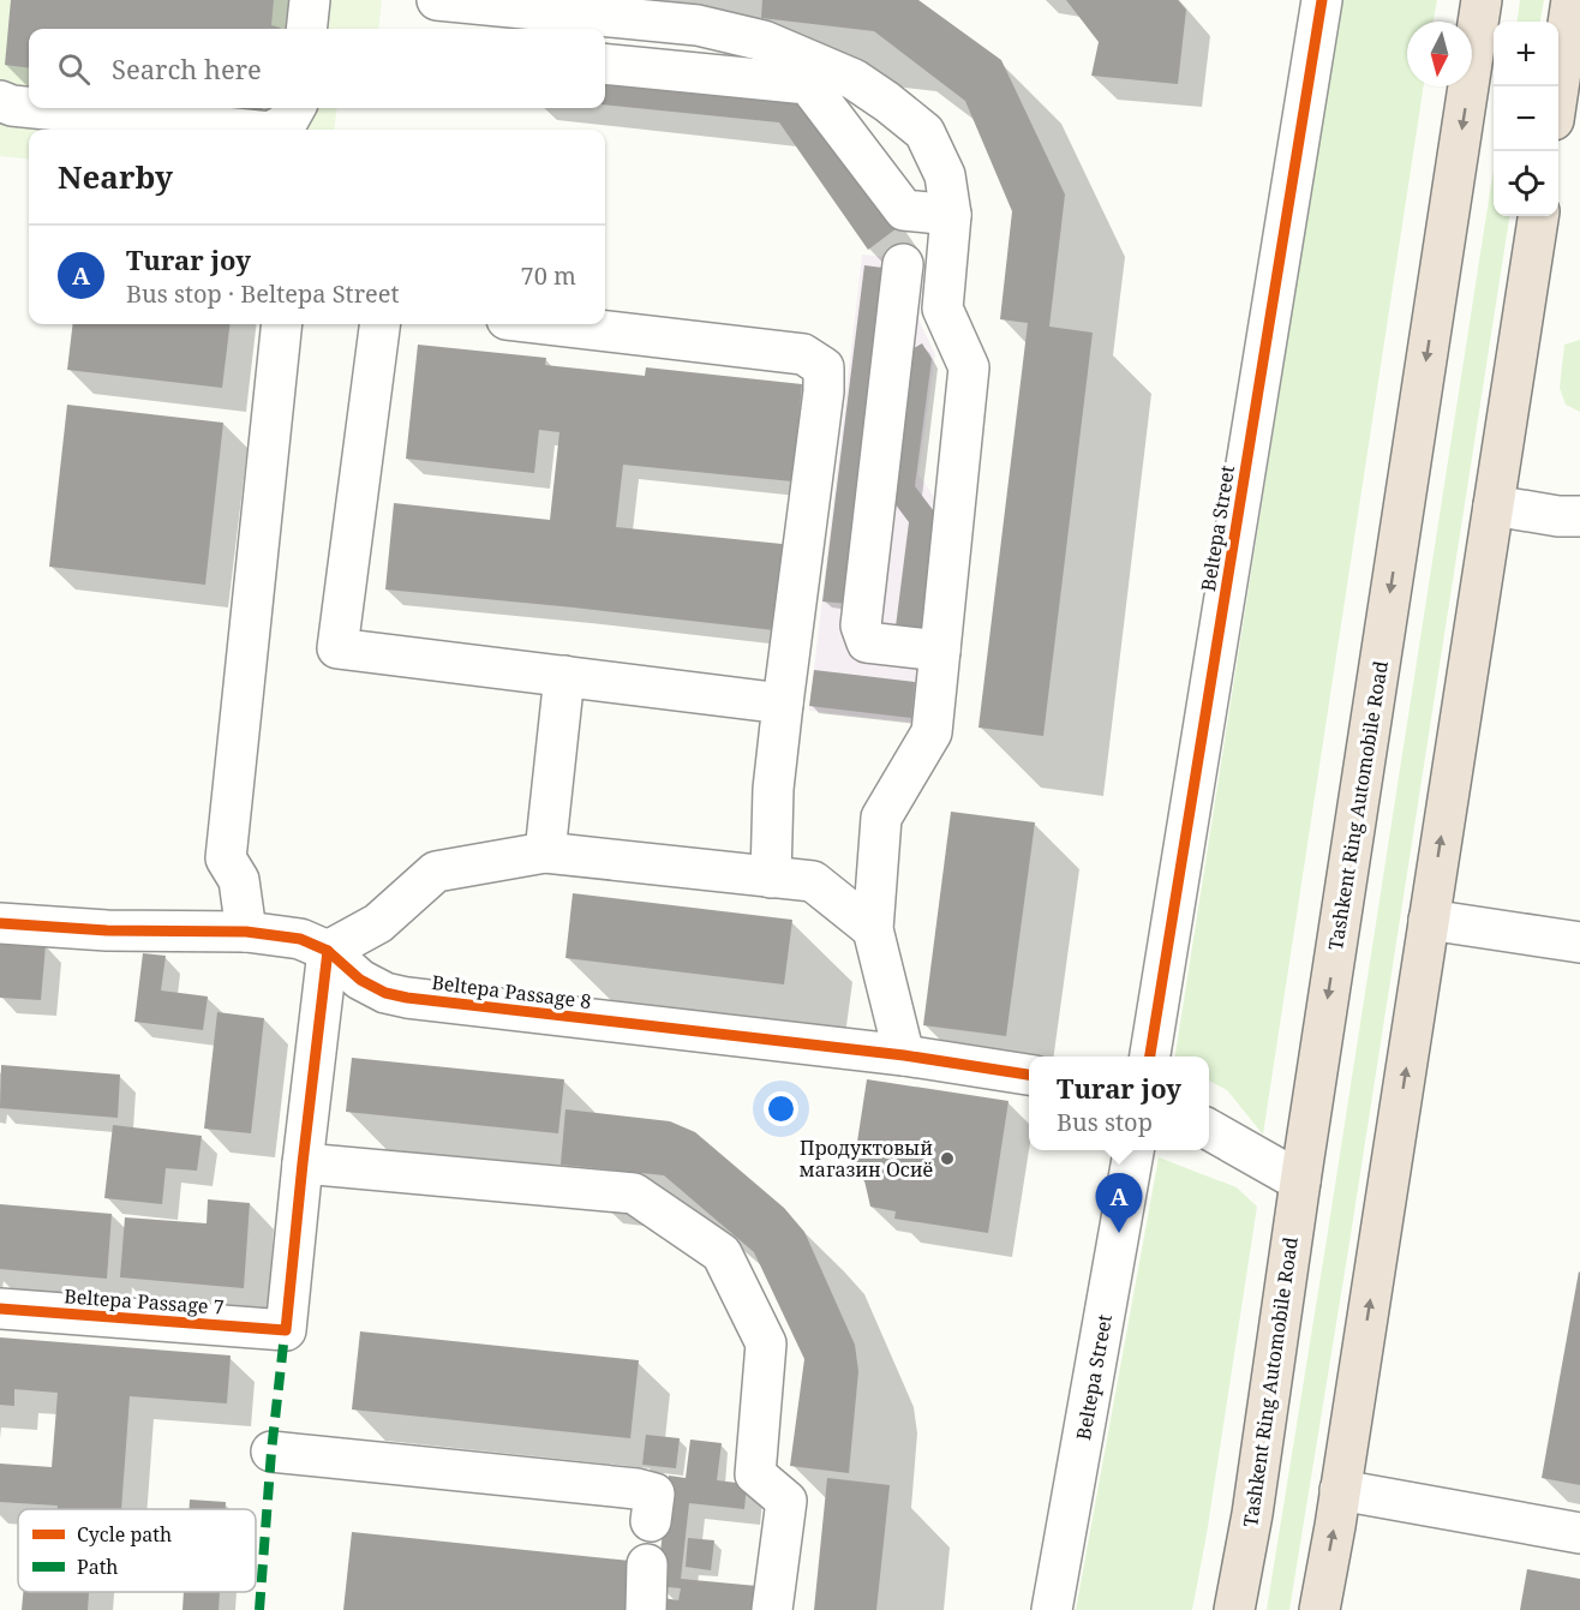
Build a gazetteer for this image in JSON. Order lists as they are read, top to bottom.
{
  "streets": {
    "highway": ["Tashkent Ring Automobile Road"],
    "street": ["Beltepa Street", "Beltepa Passage 8", "Beltepa Passage 7"]
  },
  "places": ["Продуктовый магазин Осиё"],
  "legend": ["Cycle path", "Path"],
  "north": "bottom",
  "page": {
    "map_buttons": ["+", "−"],
    "search": "Search here",
    "heading": "Nearby",
    "list": [
      {
        "mark": "A",
        "name": "Turar joy",
        "note": "Bus stop · Beltepa Street",
        "value": "70 m"
      }
    ],
    "popup": ["Turar joy", "Bus stop"],
    "pins": "A"
  }
}
